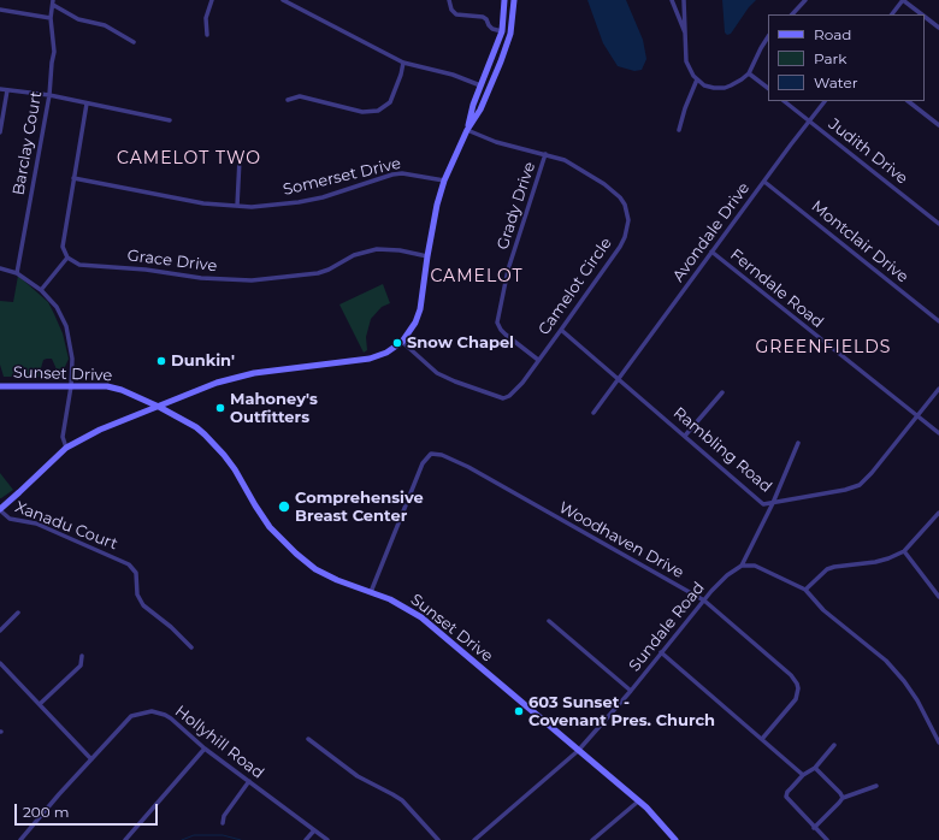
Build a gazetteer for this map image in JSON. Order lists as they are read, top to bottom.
{
  "streets": {
    "main road": ["Sunset Drive"],
    "street": [
      "Barclay Court",
      "Judith Drive",
      "Somerset Drive",
      "Grady Drive",
      "Avondale Drive",
      "Montclair Drive",
      "Grace Drive",
      "Camelot Circle",
      "Ferndale Road",
      "Rambling Road",
      "Xanadu Court",
      "Woodhaven Drive",
      "Sundale Road",
      "Hollyhill Road"
    ]
  },
  "crossings": [
    ["Judith Drive", "Avondale Drive"],
    ["Grady Drive", "Camelot Circle"],
    ["Avondale Drive", "Montclair Drive"],
    ["Avondale Drive", "Ferndale Road"],
    ["Avondale Drive", "Rambling Road"],
    ["Camelot Circle", "Rambling Road"],
    ["Ferndale Road", "Rambling Road"],
    ["Sunset Drive", "Woodhaven Drive"],
    ["Sunset Drive", "Sundale Road"],
    ["Rambling Road", "Sundale Road"],
    ["Woodhaven Drive", "Sundale Road"]
  ],
  "districts": ["CAMELOT TWO", "CAMELOT", "GREENFIELDS"],
  "places": [
    "Snow Chapel",
    "Dunkin'",
    "Mahoney's Outfitters",
    "Comprehensive Breast Center",
    "603 Sunset - Covenant Pres. Church"
  ],
  "legend": ["Road", "Park", "Water"],
  "scale_bar": "200 m"
}
